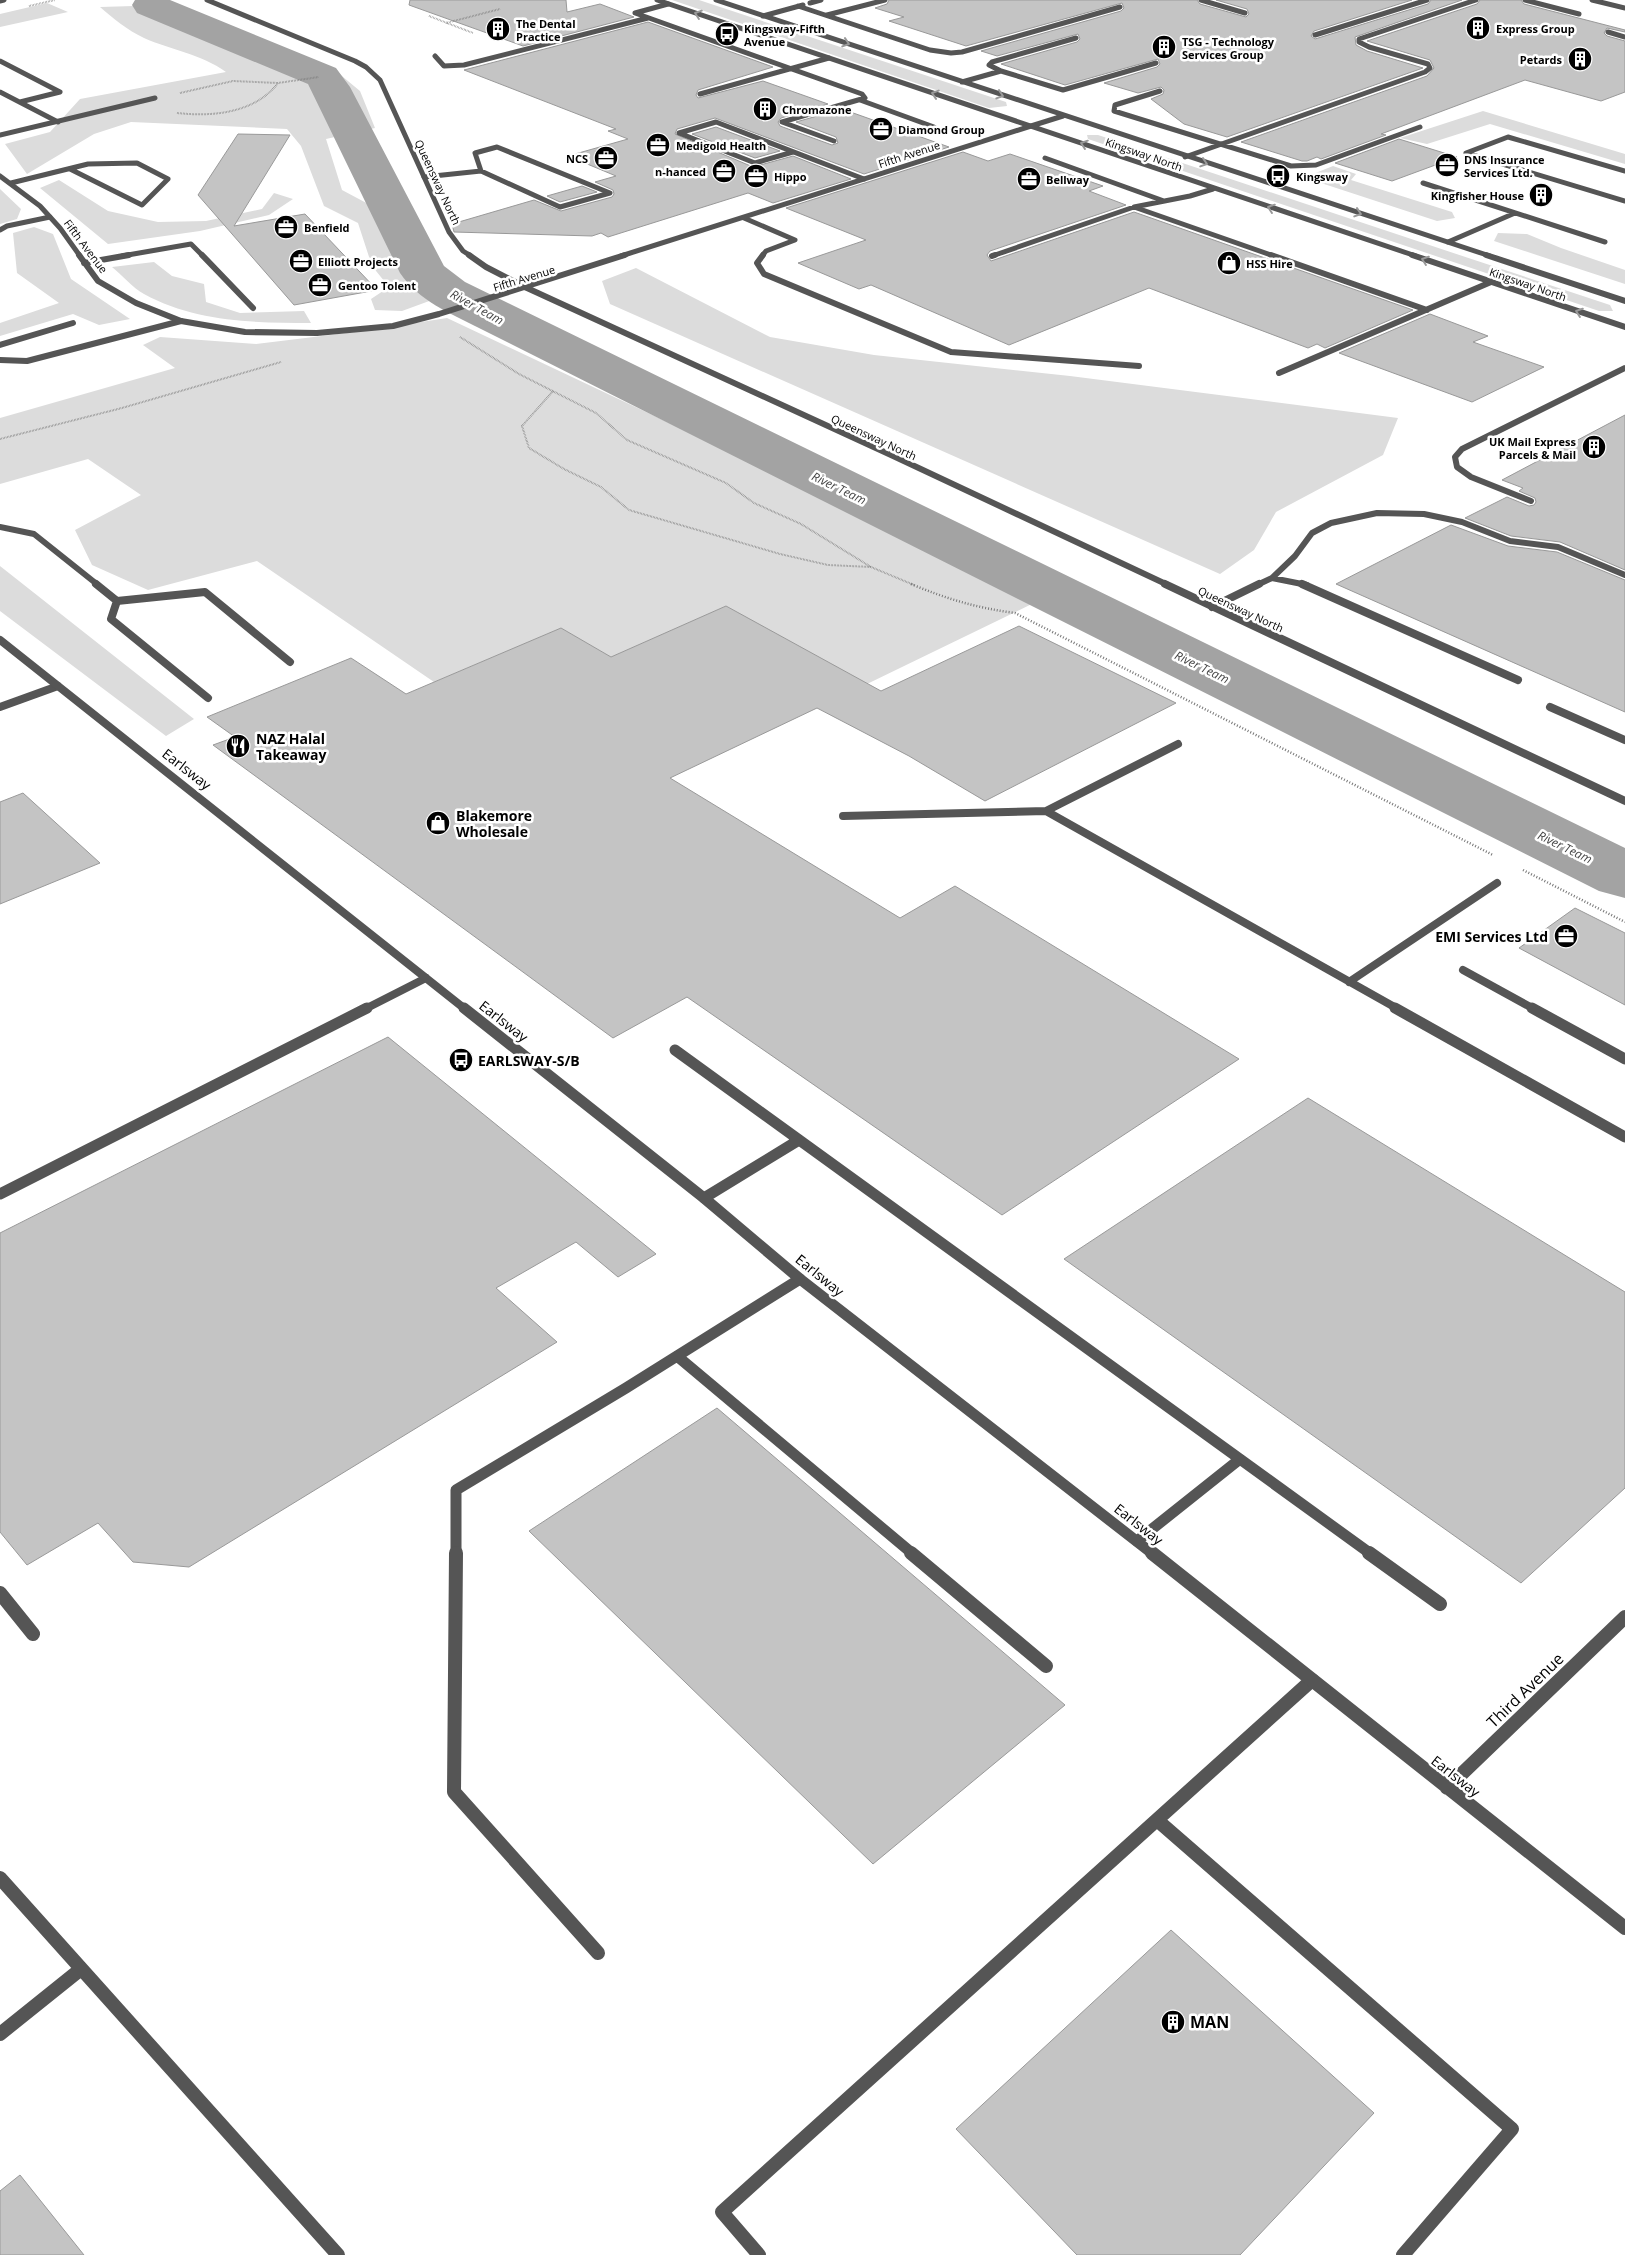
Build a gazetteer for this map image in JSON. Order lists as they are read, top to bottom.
{
  "streets": {
    "street": [
      "Fifth Avenue",
      "Kingsway North",
      "Queensway North",
      "Earlsway",
      "Third Avenue"
    ]
  },
  "crossings": [
    ["Fifth Avenue", "Kingsway North"],
    ["Fifth Avenue", "Queensway North"],
    ["Earlsway", "Third Avenue"]
  ],
  "water": ["River Team"],
  "places": {
    "building": [
      "Express Group",
      "The Dental Practice",
      "TSG - Technology Services Group",
      "Petards",
      "Chromazone",
      "Kingfisher House",
      "UK Mail Express Parcels & Mail",
      "MAN"
    ],
    "bus stop": ["Kingsway-Fifth Avenue", "Kingsway", "EARLSWAY-S/B"],
    "office": [
      "Diamond Group",
      "Medigold Health",
      "NCS",
      "DNS Insurance Services Ltd.",
      "n-hanced",
      "Hippo",
      "Bellway",
      "Benfield",
      "Elliott Projects",
      "Gentoo Tolent",
      "EMI Services Ltd"
    ],
    "shop": ["HSS Hire", "Blakemore Wholesale"],
    "restaurant": ["NAZ Halal Takeaway"]
  }
}
